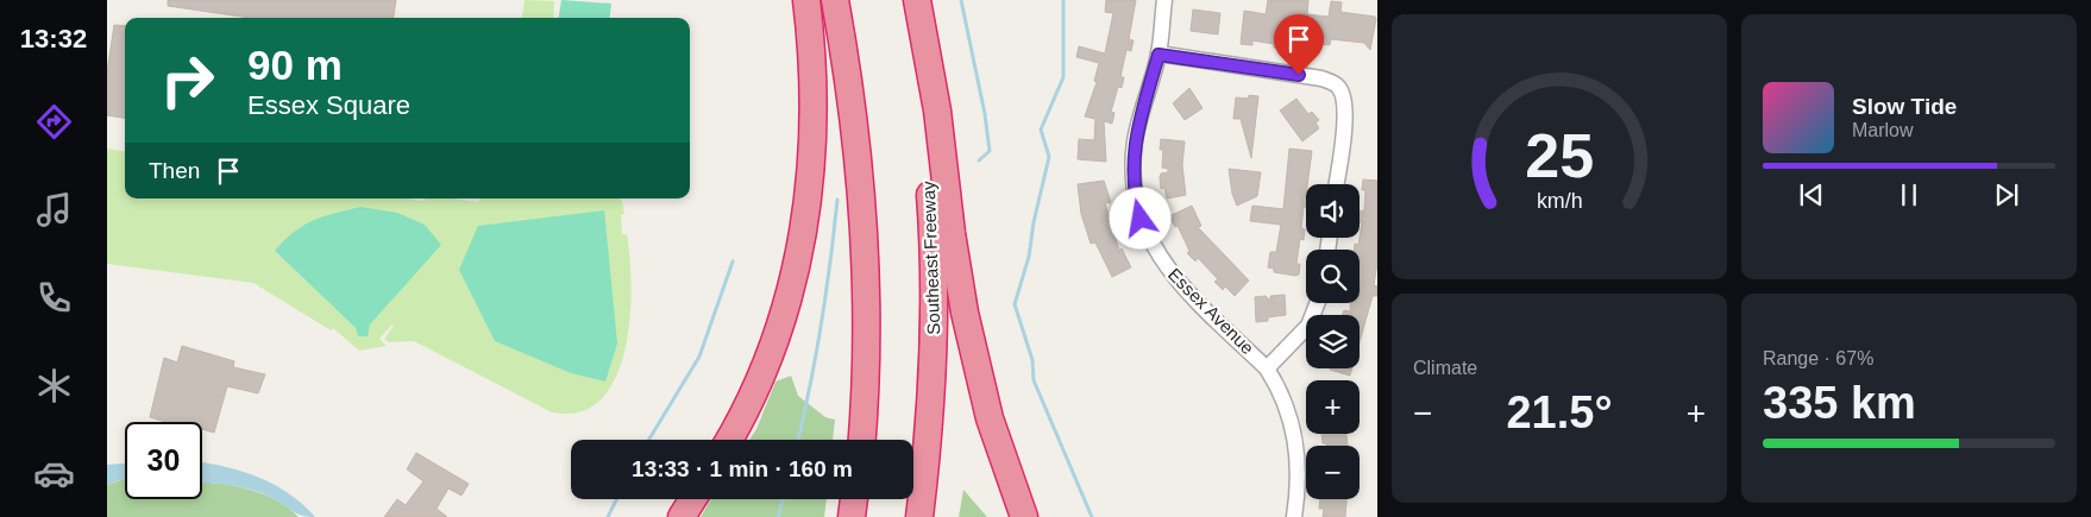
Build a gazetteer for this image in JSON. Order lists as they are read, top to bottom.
{
  "streets": {
    "highway": ["Southeast Freeway"],
    "street": ["Essex Avenue"]
  },
  "page": {
    "tabs": "13:32",
    "turn": ["90 m", "Essex Square"],
    "song": ["Slow Tide", "Marlow"],
    "then": "Then",
    "map_buttons": ["+", "−"],
    "tile": [
      "Climate",
      ["Range · 67%", "335 km"]
    ],
    "heat": ["−", "21.5°", "+"],
    "limit": "30",
    "trip": "13:33 · 1 min · 160 m",
    "gauge": ["25", "km/h"]
  }
}
